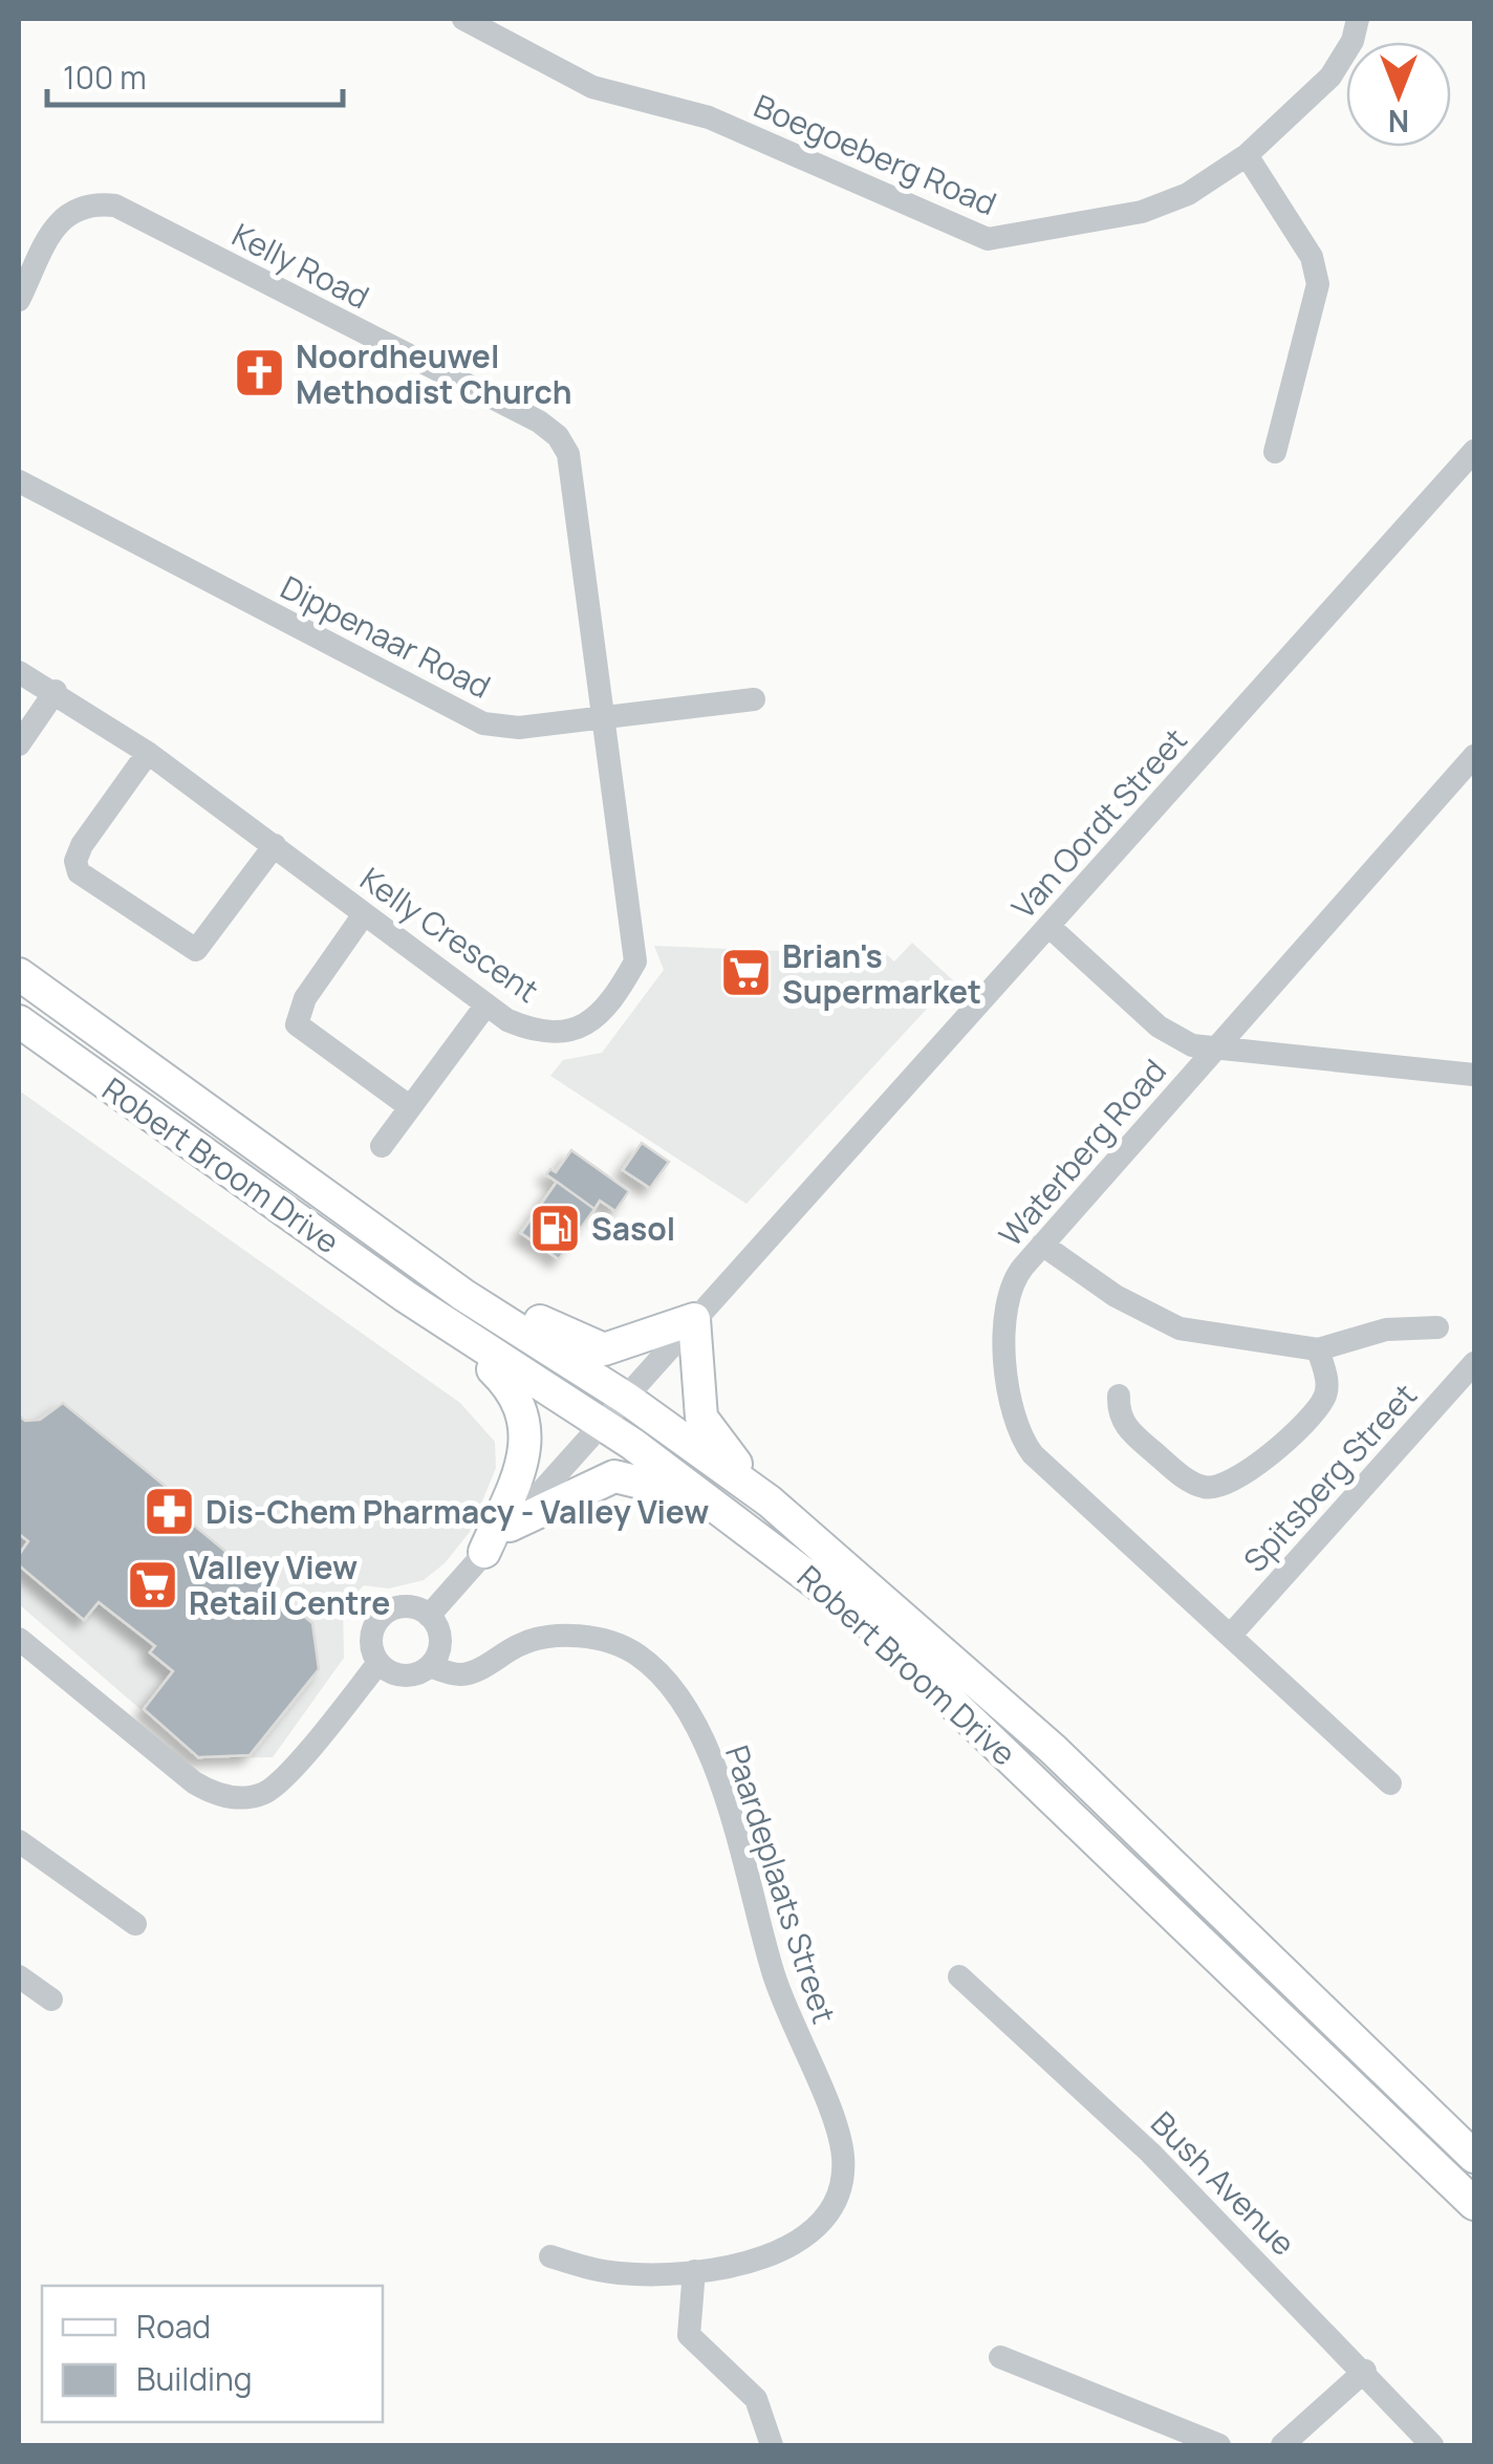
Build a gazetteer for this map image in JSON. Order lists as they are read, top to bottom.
{
  "streets": {
    "street": [
      "Boegoeberg Road",
      "Kelly Road",
      "Dippenaar Road",
      "Van Oordt Street",
      "Kelly Crescent",
      "Waterberg Road",
      "Robert Broom Drive",
      "Spitsberg Street",
      "Paardeplaats Street",
      "Bush Avenue"
    ]
  },
  "crossings": [
    ["Kelly Road", "Dippenaar Road"],
    ["Kelly Road", "Kelly Crescent"],
    ["Dippenaar Road", "Kelly Crescent"],
    ["Van Oordt Street", "Robert Broom Drive"],
    ["Van Oordt Street", "Paardeplaats Street"],
    ["Waterberg Road", "Spitsberg Street"]
  ],
  "places": {
    "church": ["Noordheuwel Methodist Church"],
    "supermarket": ["Brian's Supermarket", "Valley View Retail Centre"],
    "fuel station": ["Sasol"],
    "pharmacy": ["Dis-Chem Pharmacy - Valley View"]
  },
  "legend": ["Road", "Building"],
  "scale_bar": "100 m",
  "north": "bottom"
}
